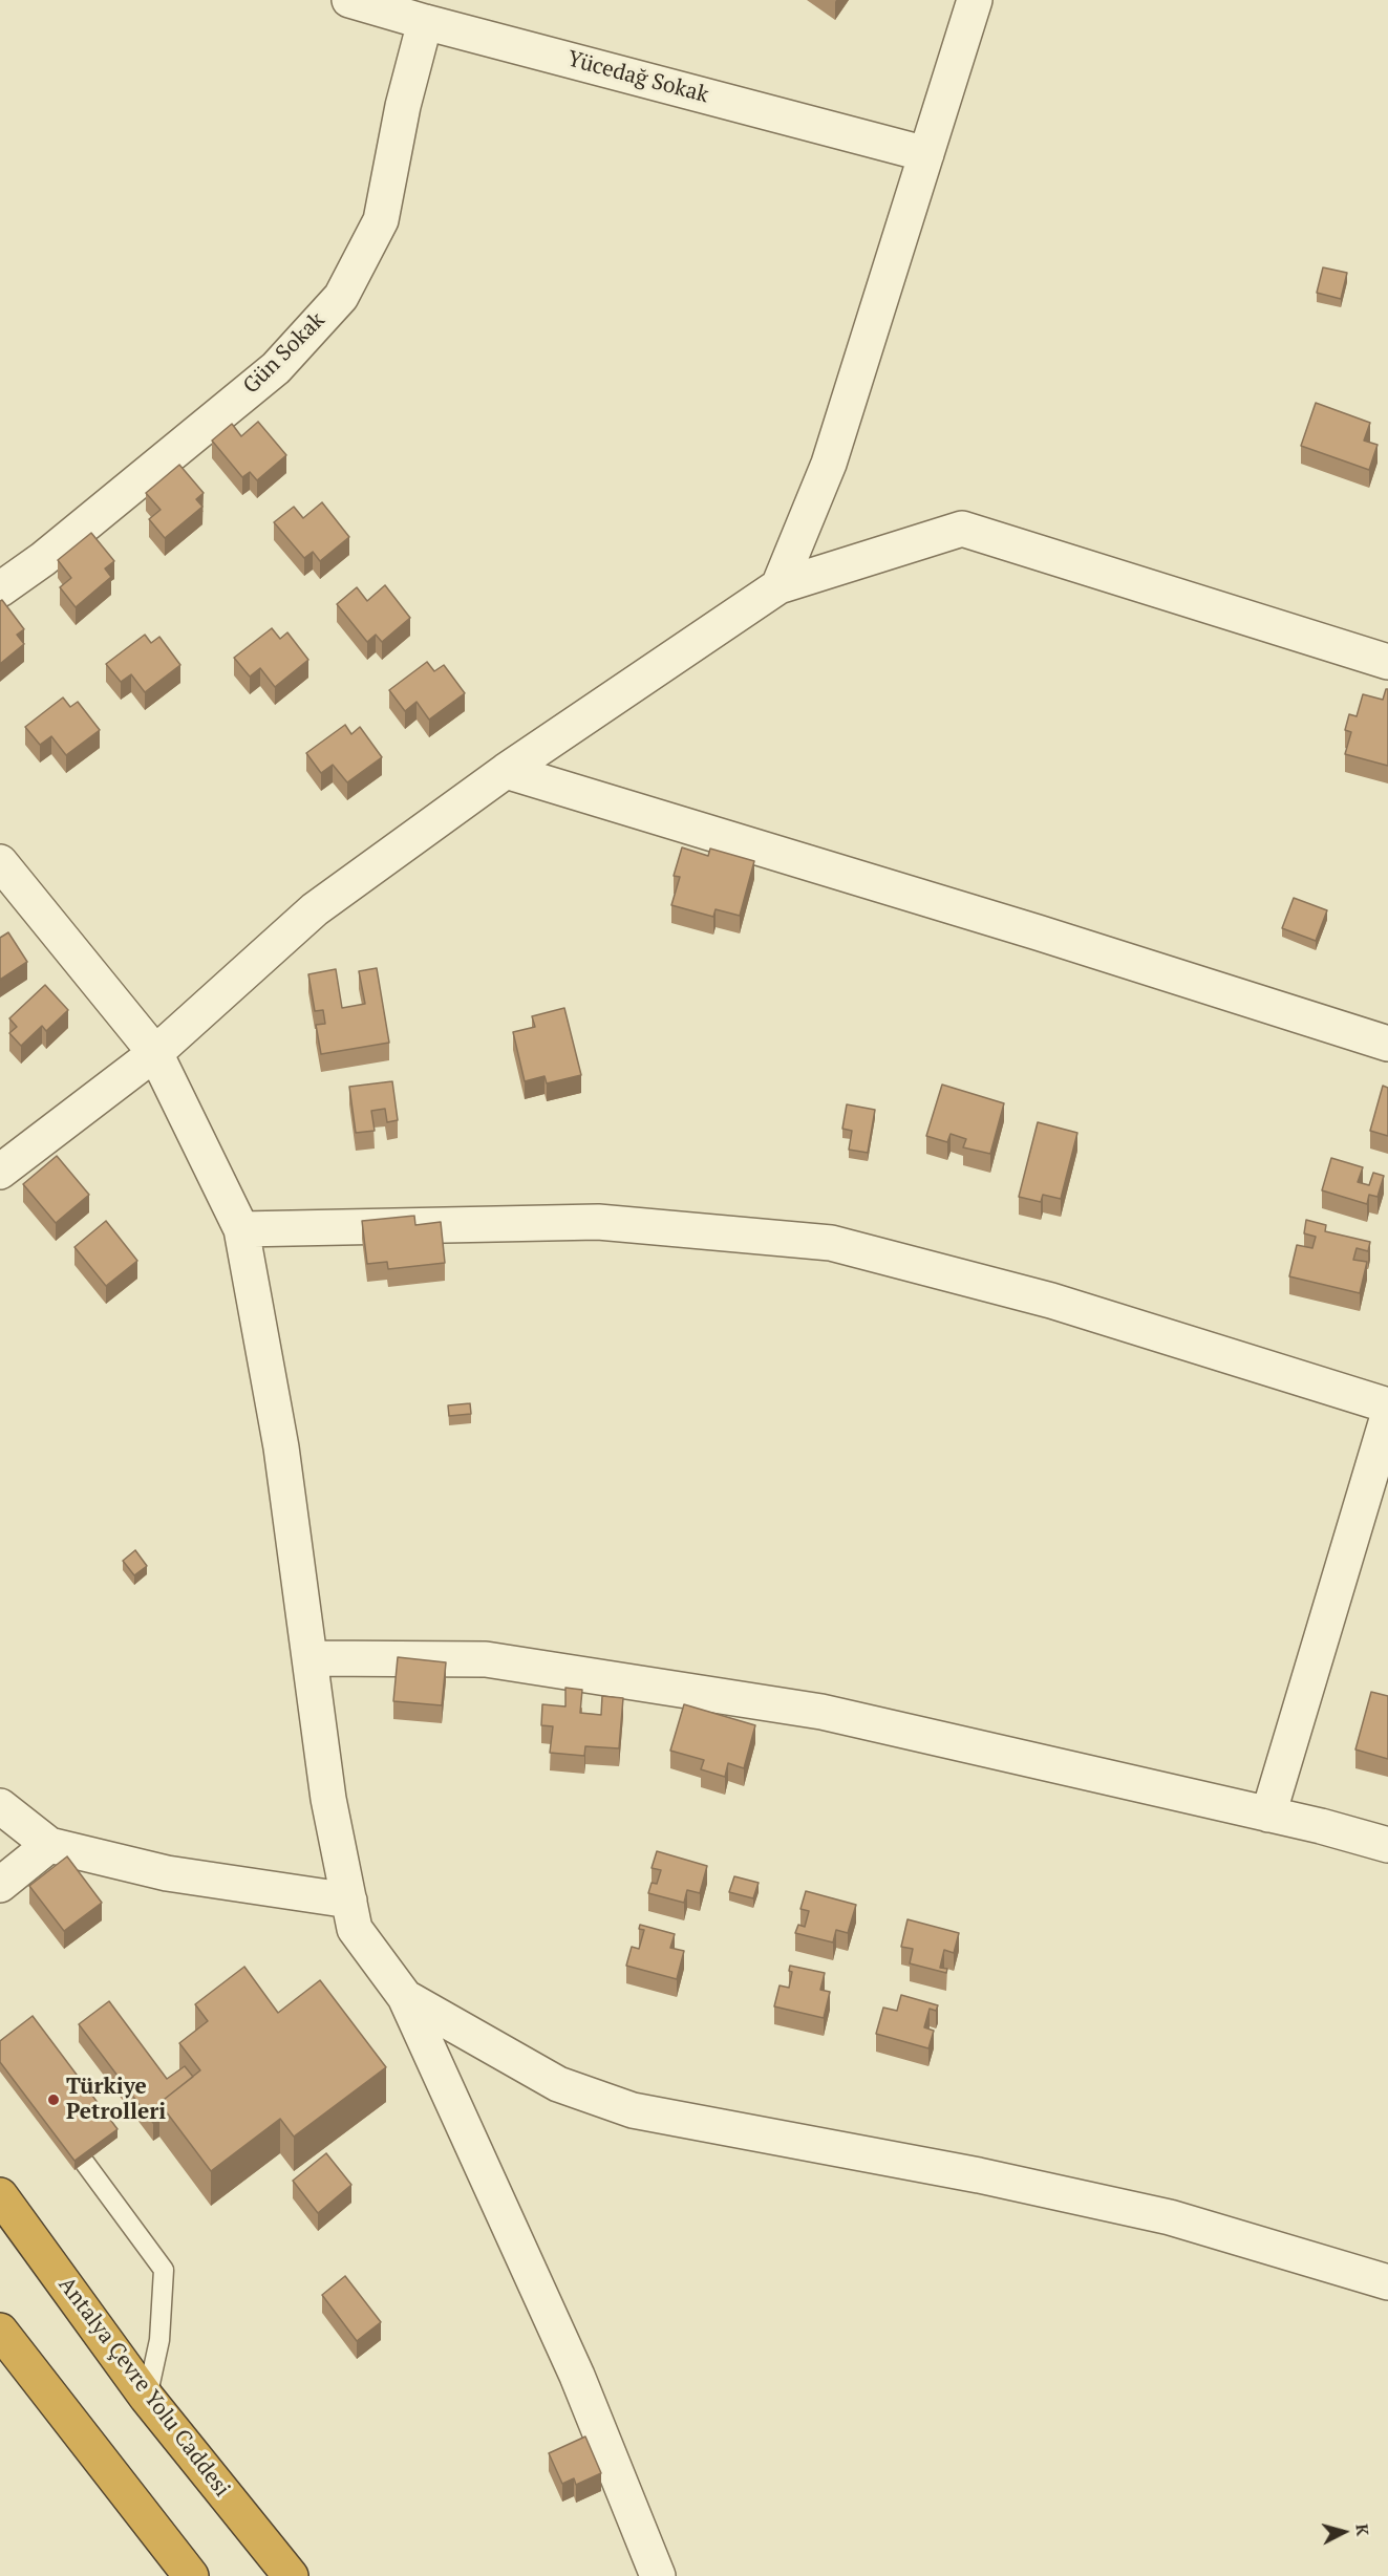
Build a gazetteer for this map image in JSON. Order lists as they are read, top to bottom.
{
  "streets": {
    "highway": ["Antalya Çevre Yolu Caddesi"],
    "street": ["Yücedağ Sokak", "Gün Sokak"]
  },
  "crossings": [
    ["Yücedağ Sokak", "Gün Sokak"]
  ],
  "places": ["Türkiye Petrolleri"],
  "north": "right"
}
